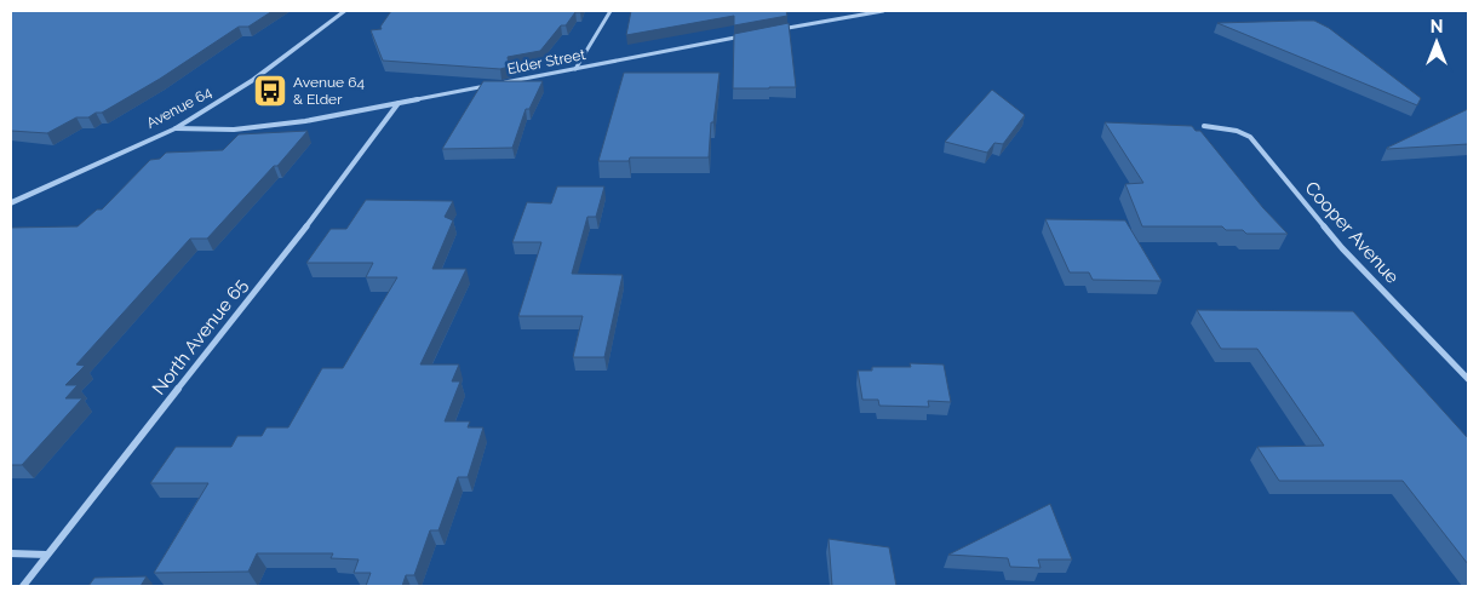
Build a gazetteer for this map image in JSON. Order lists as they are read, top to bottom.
{
  "streets": {
    "street": [
      "Elder Street",
      "Avenue 64",
      "Cooper Avenue",
      "North Avenue 65"
    ]
  },
  "crossings": [
    ["Elder Street", "Avenue 64"],
    ["Elder Street", "North Avenue 65"]
  ],
  "places": {
    "bus stop": ["Avenue 64 & Elder"]
  },
  "north": "top"
}
